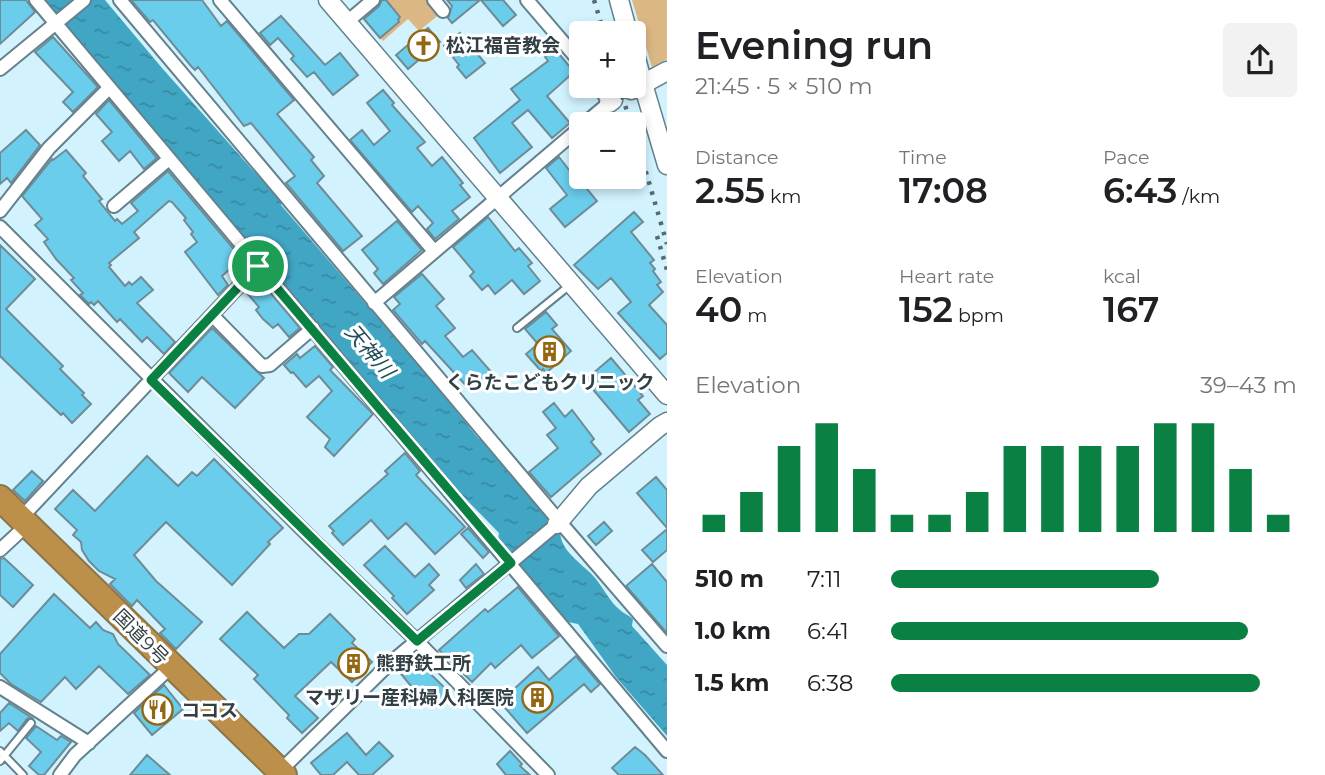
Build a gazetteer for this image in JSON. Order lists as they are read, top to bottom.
{
  "streets": {
    "highway": ["国道9号"]
  },
  "water": ["天神川"],
  "places": {
    "church": ["松江福音教会"],
    "building": ["くらたこどもクリニック", "熊野鉄工所", "マザリー産科婦人科医院"],
    "restaurant": ["ココス"]
  },
  "page": {
    "heading": ["Evening run", "21:45 · 5 × 510 m"],
    "map_buttons": ["+", "−"],
    "stats": [
      ["Distance", "2.55 km"],
      ["Time", "17:08"],
      ["Pace", "6:43 /km"],
      ["Elevation", "40 m"],
      ["Heart rate", "152 bpm"],
      ["kcal", "167"]
    ],
    "chart": ["Elevation", "39–43 m"],
    "list": [
      {
        "name": "510 m",
        "note": "7:11"
      },
      {
        "name": "1.0 km",
        "note": "6:41"
      },
      {
        "name": "1.5 km",
        "note": "6:38"
      }
    ]
  }
}
